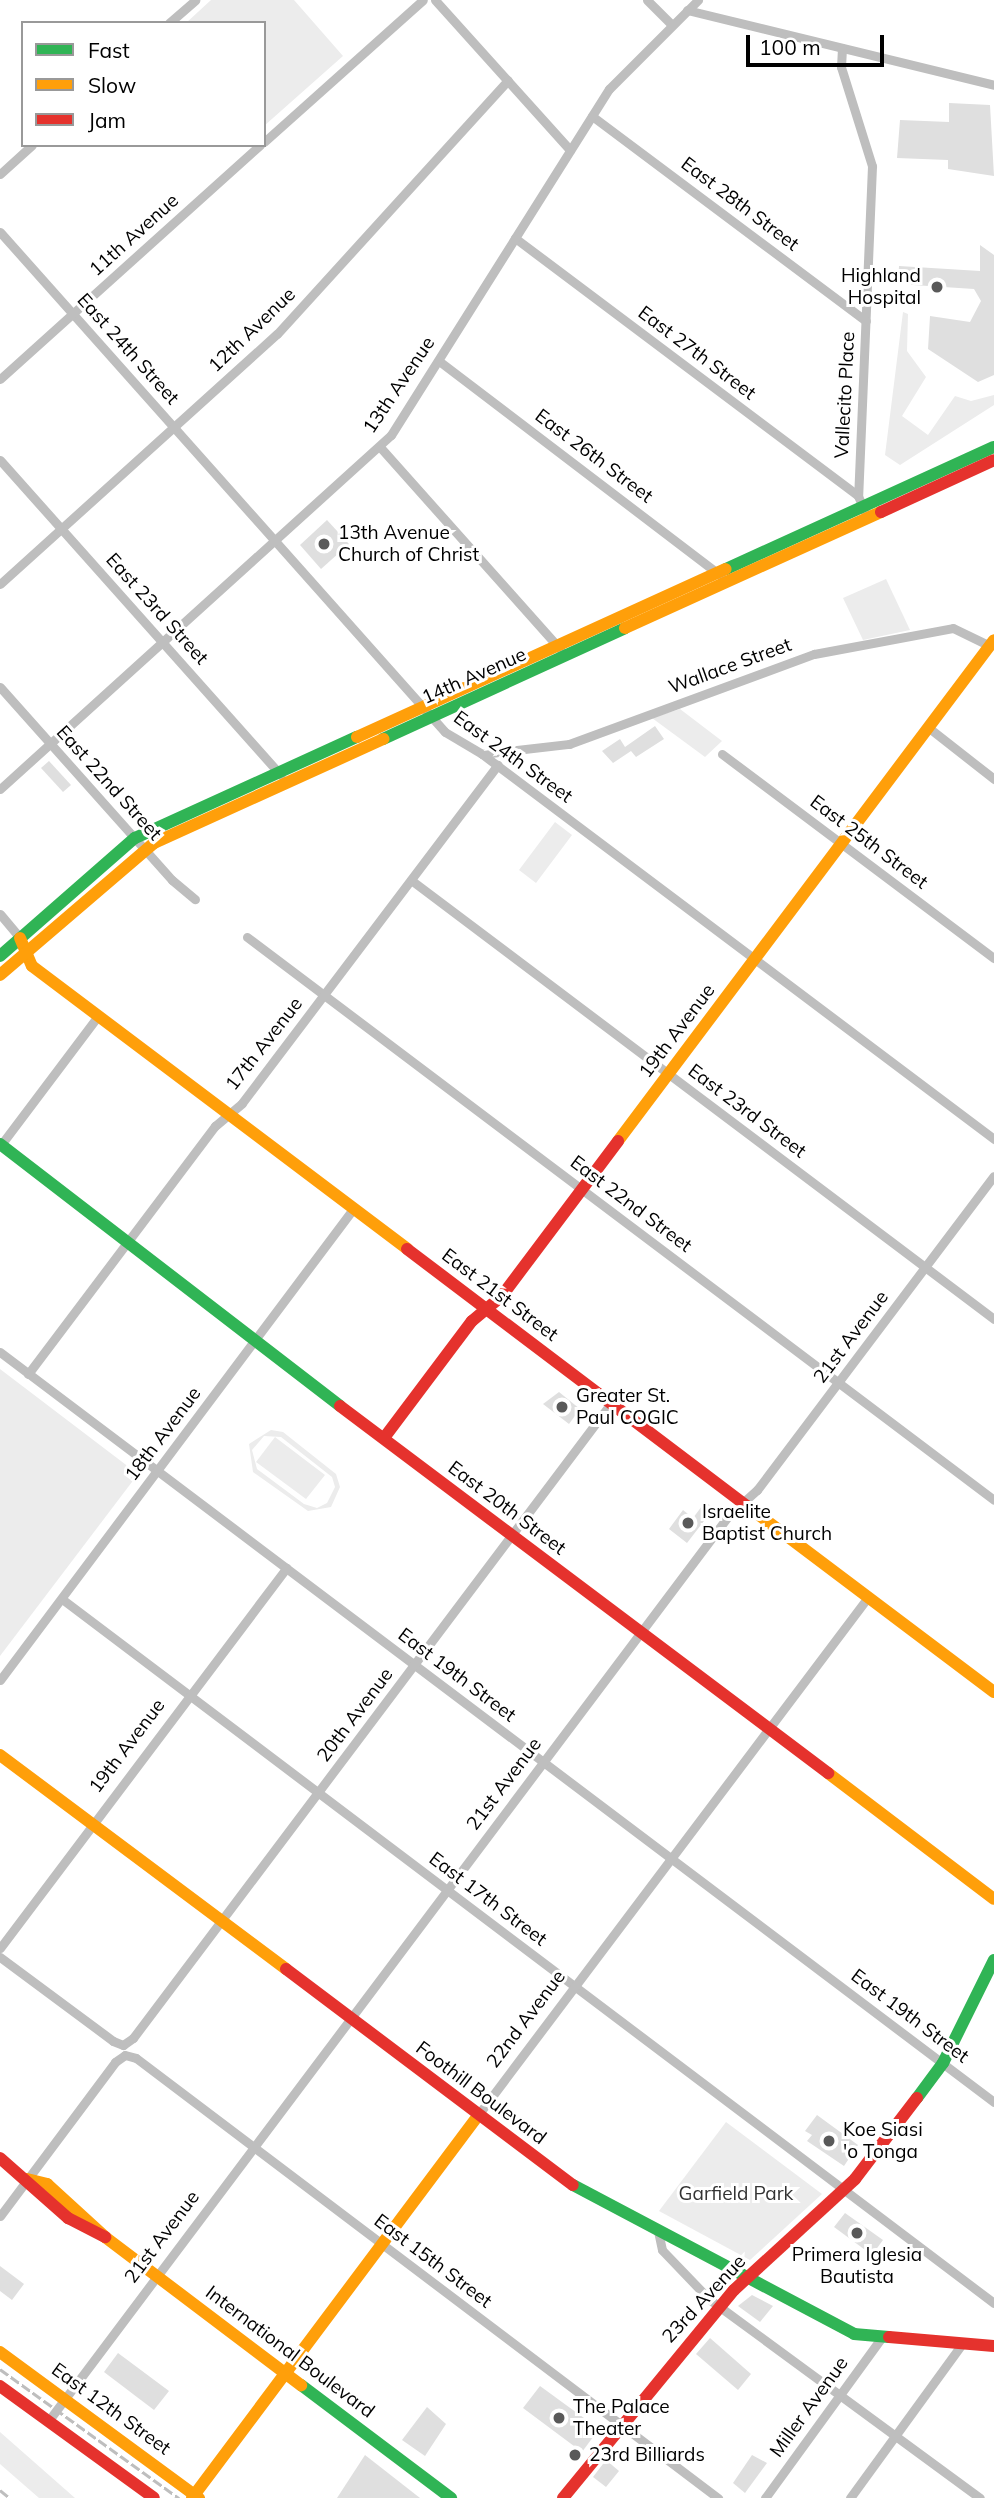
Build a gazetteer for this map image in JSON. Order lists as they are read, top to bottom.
{
  "streets": {
    "street": [
      "East 28th Street",
      "11th Avenue",
      "12th Avenue",
      "East 24th Street",
      "East 27th Street",
      "13th Avenue",
      "Vallecito Place",
      "East 26th Street",
      "East 23rd Street",
      "Wallace Street",
      "14th Avenue",
      "East 22nd Street",
      "East 25th Street",
      "19th Avenue",
      "17th Avenue",
      "East 21st Street",
      "21st Avenue",
      "18th Avenue",
      "East 20th Street",
      "East 19th Street",
      "20th Avenue",
      "East 17th Street",
      "22nd Avenue",
      "Foothill Boulevard",
      "East 15th Street",
      "23rd Avenue",
      "International Boulevard",
      "Miller Avenue",
      "East 12th Street"
    ]
  },
  "crossings": [
    ["East 28th Street", "13th Avenue"],
    ["East 28th Street", "Vallecito Place"],
    ["11th Avenue", "East 24th Street"],
    ["12th Avenue", "East 24th Street"],
    ["12th Avenue", "East 23rd Street"],
    ["East 24th Street", "13th Avenue"],
    ["East 24th Street", "Wallace Street"],
    ["East 24th Street", "14th Avenue"],
    ["East 24th Street", "19th Avenue"],
    ["East 24th Street", "17th Avenue"],
    ["East 27th Street", "13th Avenue"],
    ["East 27th Street", "Vallecito Place"],
    ["East 27th Street", "14th Avenue"],
    ["13th Avenue", "East 26th Street"],
    ["13th Avenue", "East 23rd Street"],
    ["13th Avenue", "East 22nd Street"],
    ["Vallecito Place", "14th Avenue"],
    ["East 26th Street", "14th Avenue"],
    ["East 23rd Street", "14th Avenue"],
    ["East 23rd Street", "19th Avenue"],
    ["East 23rd Street", "17th Avenue"],
    ["East 23rd Street", "21st Avenue"],
    ["Wallace Street", "19th Avenue"],
    ["14th Avenue", "East 22nd Street"],
    ["14th Avenue", "East 21st Street"],
    ["East 22nd Street", "19th Avenue"],
    ["East 22nd Street", "17th Avenue"],
    ["East 22nd Street", "21st Avenue"],
    ["East 25th Street", "19th Avenue"],
    ["19th Avenue", "East 21st Street"],
    ["19th Avenue", "East 20th Street"],
    ["19th Avenue", "East 19th Street"],
    ["19th Avenue", "East 17th Street"],
    ["19th Avenue", "Foothill Boulevard"],
    ["17th Avenue", "East 21st Street"],
    ["17th Avenue", "East 20th Street"],
    ["17th Avenue", "East 19th Street"],
    ["East 21st Street", "21st Avenue"],
    ["East 21st Street", "18th Avenue"],
    ["East 21st Street", "20th Avenue"],
    ["East 21st Street", "22nd Avenue"],
    ["21st Avenue", "East 20th Street"],
    ["21st Avenue", "East 19th Street"],
    ["21st Avenue", "East 17th Street"],
    ["21st Avenue", "Foothill Boulevard"],
    ["21st Avenue", "East 15th Street"],
    ["21st Avenue", "International Boulevard"],
    ["21st Avenue", "East 12th Street"],
    ["18th Avenue", "East 20th Street"],
    ["18th Avenue", "East 19th Street"],
    ["18th Avenue", "East 17th Street"],
    ["East 20th Street", "20th Avenue"],
    ["East 20th Street", "22nd Avenue"],
    ["East 19th Street", "20th Avenue"],
    ["East 19th Street", "22nd Avenue"],
    ["East 19th Street", "23rd Avenue"],
    ["20th Avenue", "East 17th Street"],
    ["20th Avenue", "Foothill Boulevard"],
    ["20th Avenue", "East 15th Street"],
    ["20th Avenue", "International Boulevard"],
    ["East 17th Street", "22nd Avenue"],
    ["East 17th Street", "23rd Avenue"],
    ["22nd Avenue", "Foothill Boulevard"],
    ["22nd Avenue", "East 15th Street"],
    ["22nd Avenue", "International Boulevard"],
    ["22nd Avenue", "East 12th Street"],
    ["Foothill Boulevard", "23rd Avenue"],
    ["Foothill Boulevard", "Miller Avenue"],
    ["East 15th Street", "23rd Avenue"]
  ],
  "parks": ["Garfield Park"],
  "places": [
    "Highland Hospital",
    "13th Avenue Church of Christ",
    "Greater St. Paul COGIC",
    "Israelite Baptist Church",
    "Koe Siasi 'o Tonga",
    "Primera Iglesia Bautista",
    "The Palace Theater",
    "23rd Billiards"
  ],
  "legend": ["Fast", "Slow", "Jam"],
  "scale_bar": "100 m"
}
